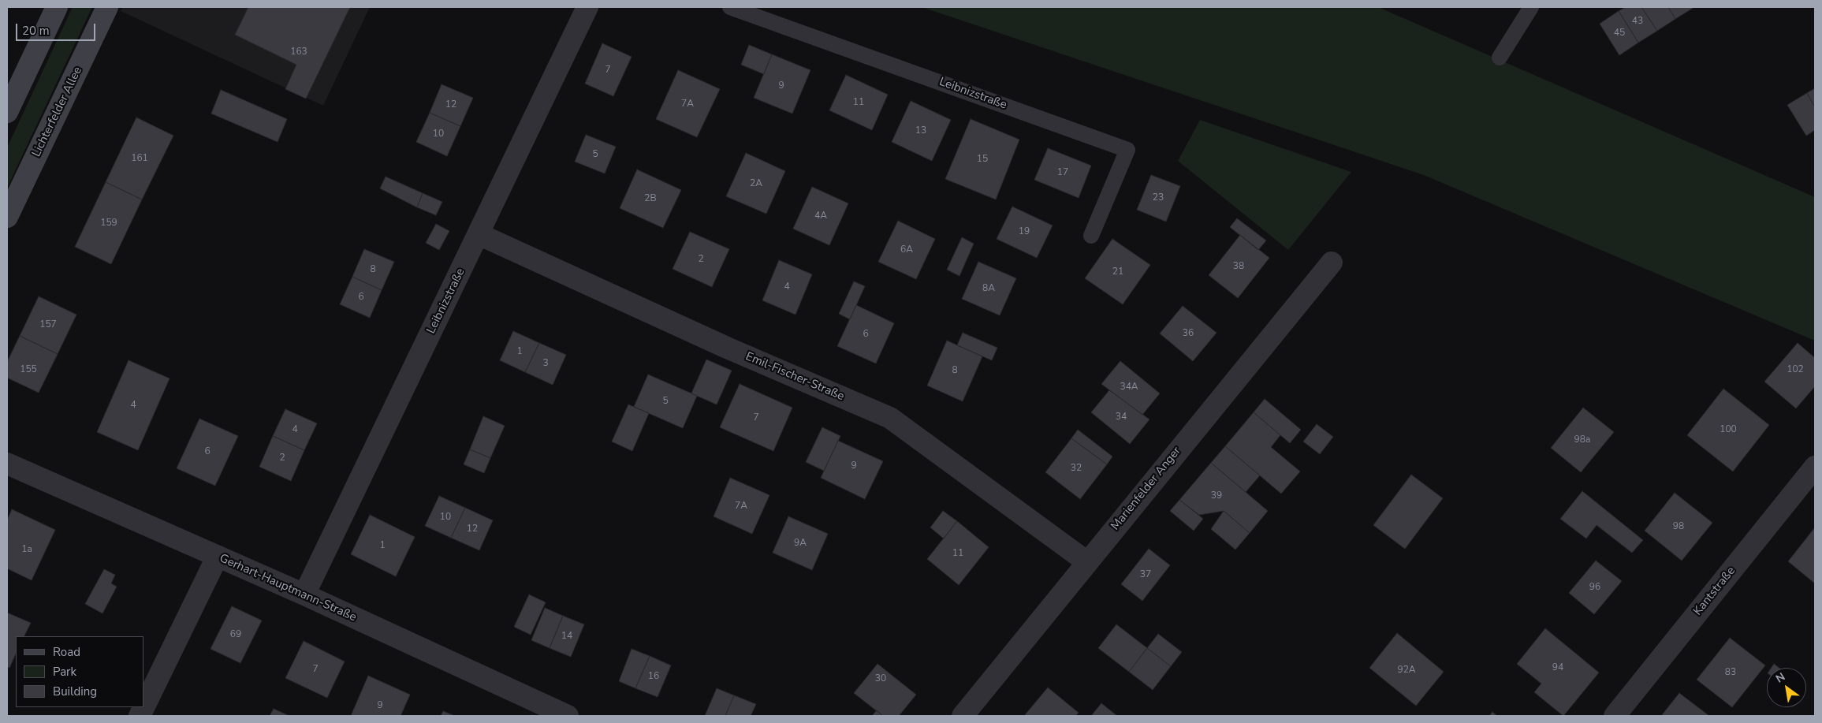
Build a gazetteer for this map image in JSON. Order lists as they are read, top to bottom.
{
  "streets": {
    "main road": ["Lichterfelder Allee"],
    "street": [
      "Leibnizstraße",
      "Emil-Fischer-Straße",
      "Marienfelder Anger",
      "Gerhart-Hauptmann-Straße",
      "Kantstraße"
    ]
  },
  "crossings": [
    ["Leibnizstraße", "Emil-Fischer-Straße"],
    ["Leibnizstraße", "Gerhart-Hauptmann-Straße"],
    ["Emil-Fischer-Straße", "Marienfelder Anger"]
  ],
  "house_numbers": [
    "43",
    "45",
    "163",
    "7",
    "9",
    "11",
    "7A",
    "12",
    "13",
    "10",
    "5",
    "161",
    "15",
    "17",
    "2A",
    "23",
    "2B",
    "4A",
    "159",
    "19",
    "6A",
    "2",
    "38",
    "8",
    "21",
    "4",
    "8A",
    "6",
    "157",
    "36",
    "6",
    "1",
    "3",
    "155",
    "102",
    "8",
    "34A",
    "5",
    "4",
    "34",
    "7",
    "4",
    "100",
    "98a",
    "6",
    "2",
    "9",
    "32",
    "39",
    "7A",
    "10",
    "98",
    "12",
    "9A",
    "1",
    "1a",
    "11",
    "37",
    "96",
    "69",
    "14",
    "94",
    "7",
    "92A",
    "83",
    "16",
    "30",
    "9"
  ],
  "legend": ["Road", "Park", "Building"],
  "scale_bar": "20 m",
  "north": "top left"
}
